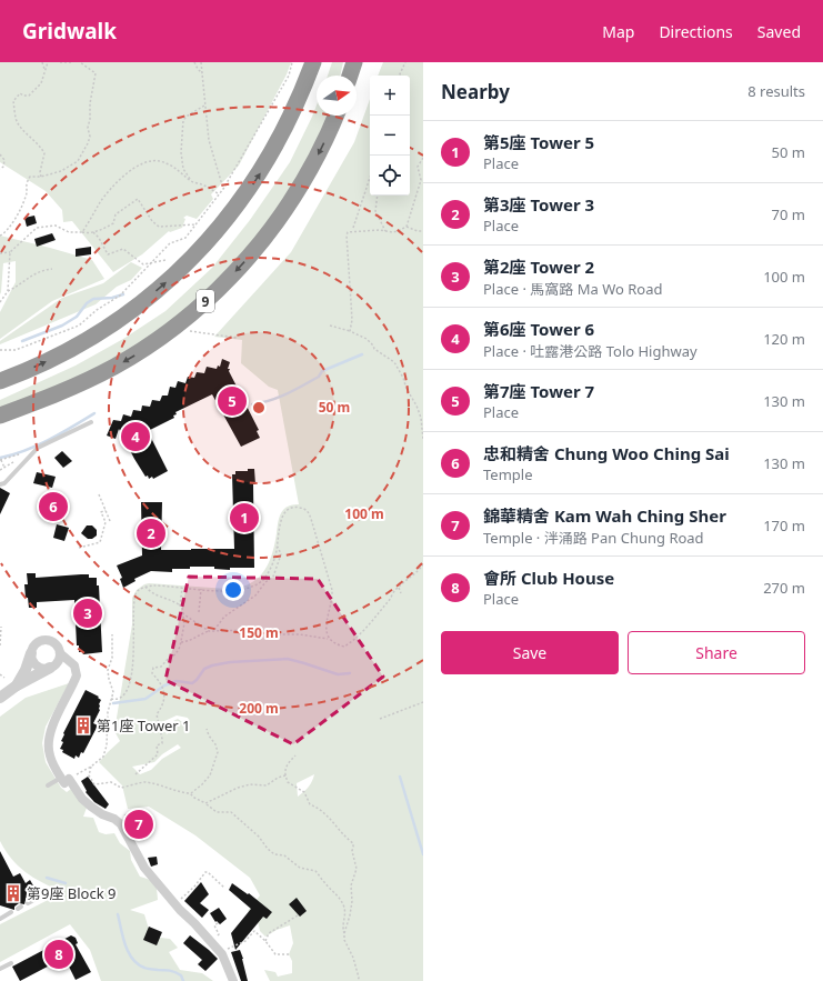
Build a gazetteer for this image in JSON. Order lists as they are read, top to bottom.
{
  "streets": {
    "highway": ["9"]
  },
  "places": {
    "building": ["第1座 Tower 1", "第9座 Block 9"]
  },
  "north": "right",
  "page": {
    "header": "Gridwalk",
    "nav": ["Map", "Directions", "Saved"],
    "heading": ["Nearby", "8 results"],
    "map_buttons": ["+", "−"],
    "list": [
      {
        "mark": "1",
        "name": "第5座 Tower 5",
        "note": "Place",
        "value": "50 m"
      },
      {
        "mark": "2",
        "name": "第3座 Tower 3",
        "note": "Place",
        "value": "70 m"
      },
      {
        "mark": "3",
        "name": "第2座 Tower 2",
        "note": "Place · 馬窩路 Ma Wo Road",
        "value": "100 m"
      },
      {
        "mark": "4",
        "name": "第6座 Tower 6",
        "note": "Place · 吐露港公路 Tolo Highway",
        "value": "120 m"
      },
      {
        "mark": "5",
        "name": "第7座 Tower 7",
        "note": "Place",
        "value": "130 m"
      },
      {
        "mark": "6",
        "name": "忠和精舍 Chung Woo Ching Sai",
        "note": "Temple",
        "value": "130 m"
      },
      {
        "mark": "7",
        "name": "錦華精舍 Kam Wah Ching Sher",
        "note": "Temple · 泮涌路 Pan Chung Road",
        "value": "170 m"
      },
      {
        "mark": "8",
        "name": "會所 Club House",
        "note": "Place",
        "value": "270 m"
      }
    ],
    "pins": [
      "5",
      "4",
      "6",
      "1",
      "2",
      "3",
      "7",
      "8"
    ],
    "buttons": ["Save", "Share"]
  },
  "rings": [
    "50 m",
    "100 m",
    "150 m",
    "200 m"
  ]
}
